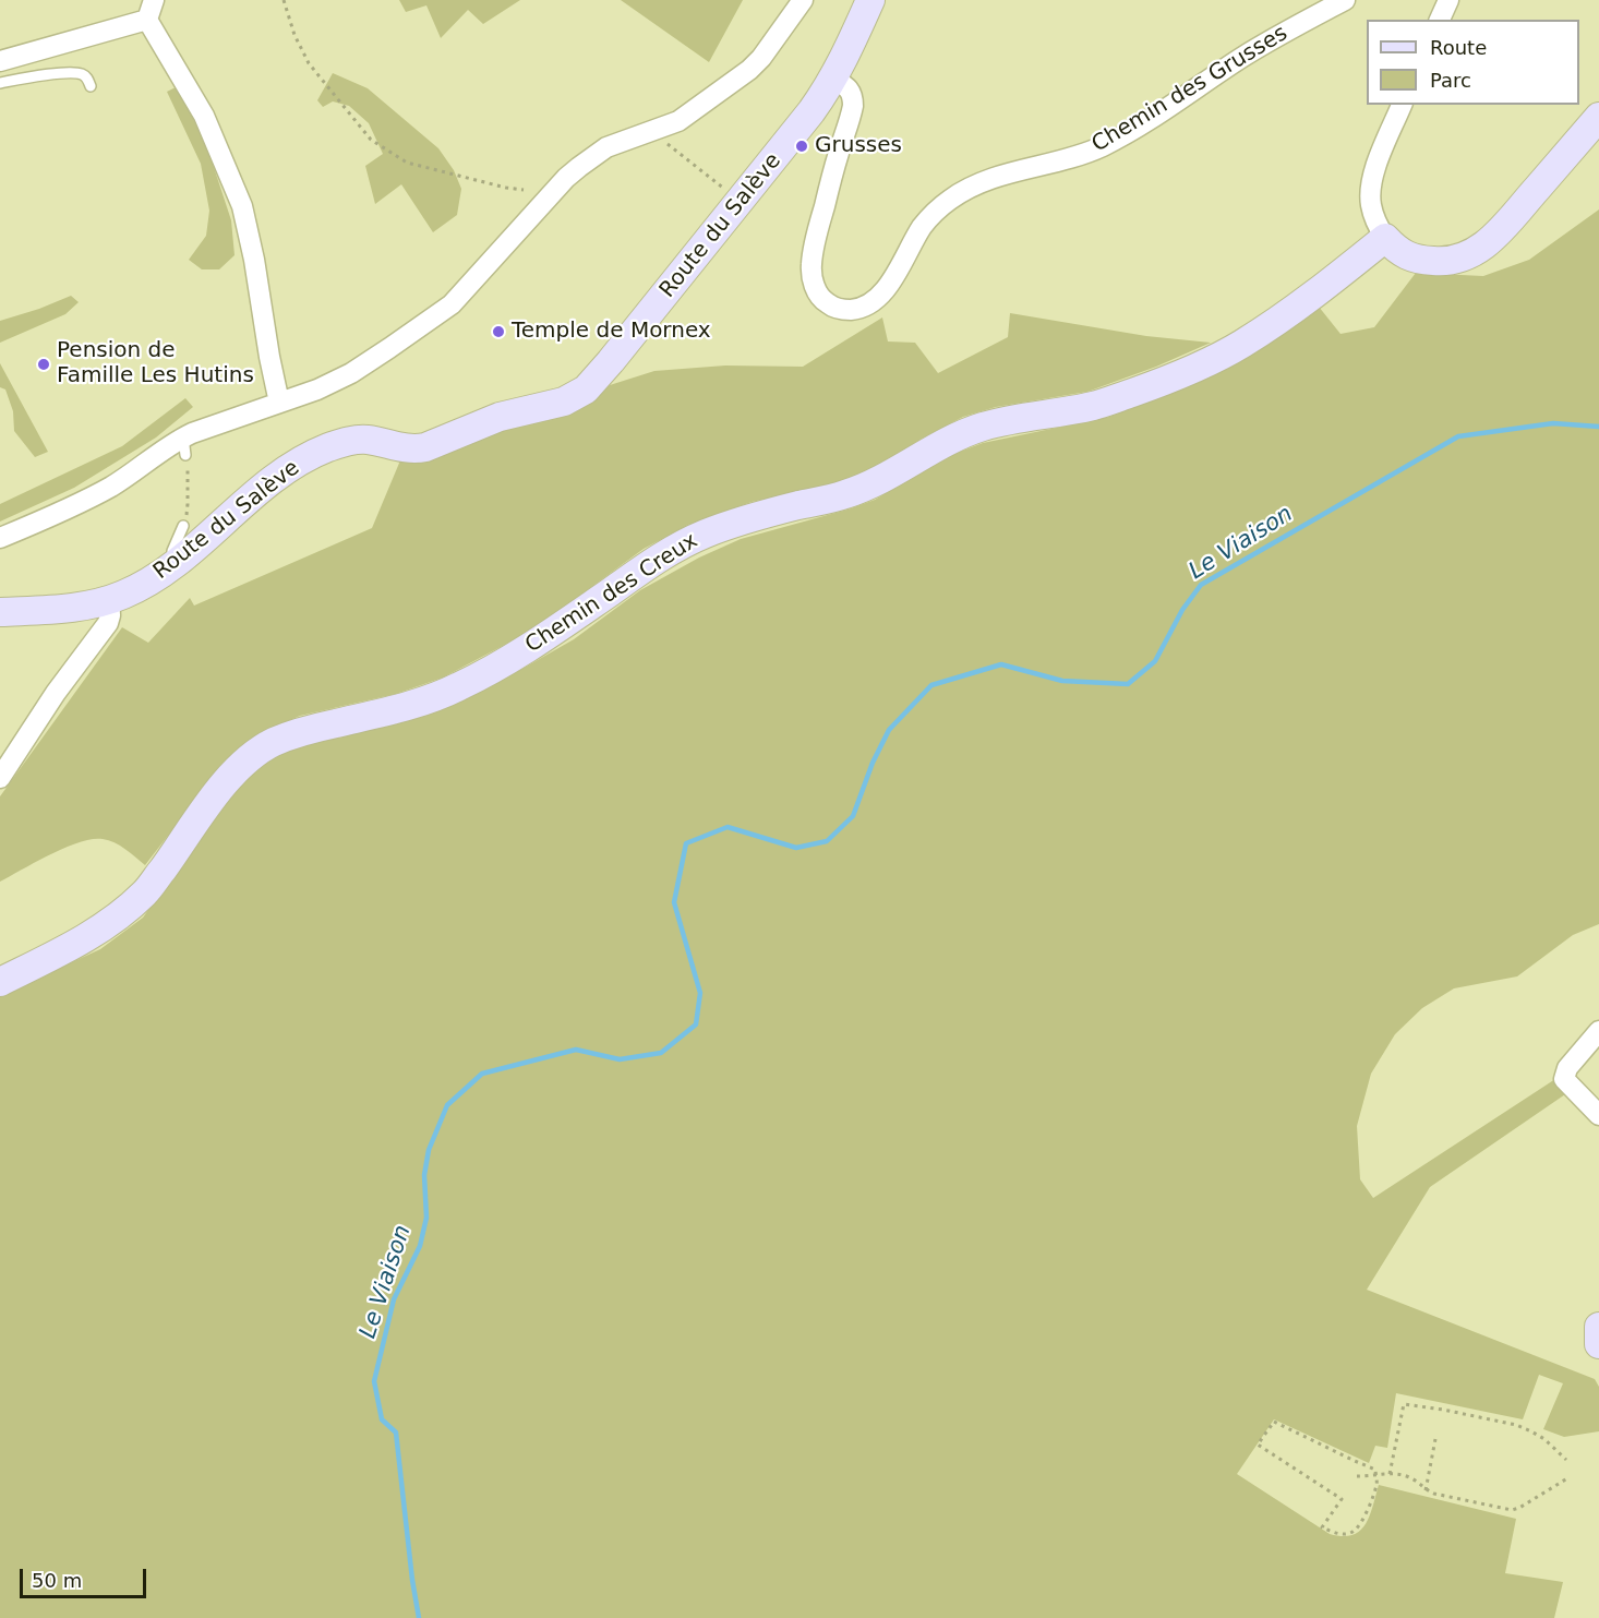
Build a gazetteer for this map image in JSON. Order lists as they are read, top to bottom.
{
  "streets": {
    "street": ["Chemin des Grusses", "Route du Salève", "Chemin des Creux"]
  },
  "crossings": [
    ["Chemin des Grusses", "Route du Salève"]
  ],
  "water": ["Le Viaison"],
  "places": ["Grusses", "Temple de Mornex", "Pension de Famille Les Hutins"],
  "legend": ["Route", "Parc"],
  "scale_bar": "50 m"
}
